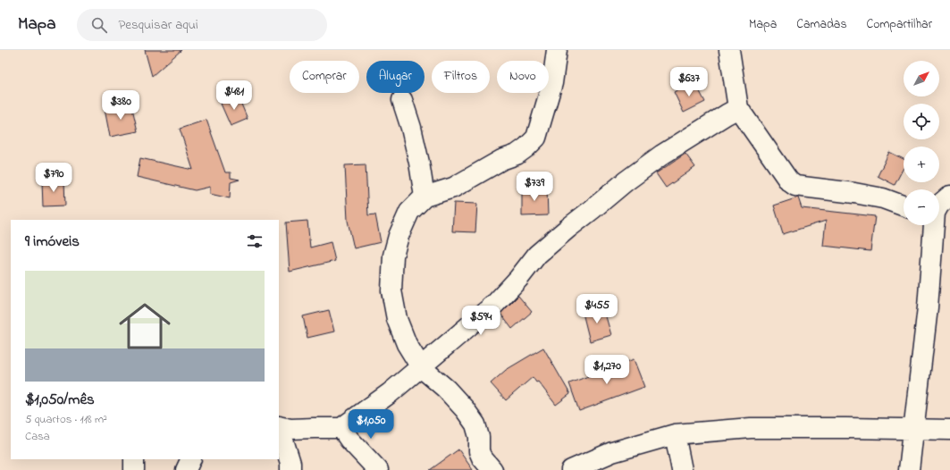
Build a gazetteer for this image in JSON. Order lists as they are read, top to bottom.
{
  "north": "top right",
  "page": {
    "header": "Mapa",
    "search": "Pesquisar aqui",
    "nav": ["Mapa", "Camadas", "Compartilhar"],
    "map_buttons": ["+", "−"],
    "chip": [
      "Comprar",
      "Alugar",
      "Filtros",
      "Novo"
    ],
    "price": [
      "$637",
      "$481",
      "$380",
      "$790",
      "$739",
      "$455",
      "$594",
      "$1,270",
      "$1,050"
    ],
    "heading": "9 imóveis",
    "list": [
      {
        "name": "$1,050/mês",
        "note": "5 quartos · 118 m² · Casa"
      }
    ]
  }
}
